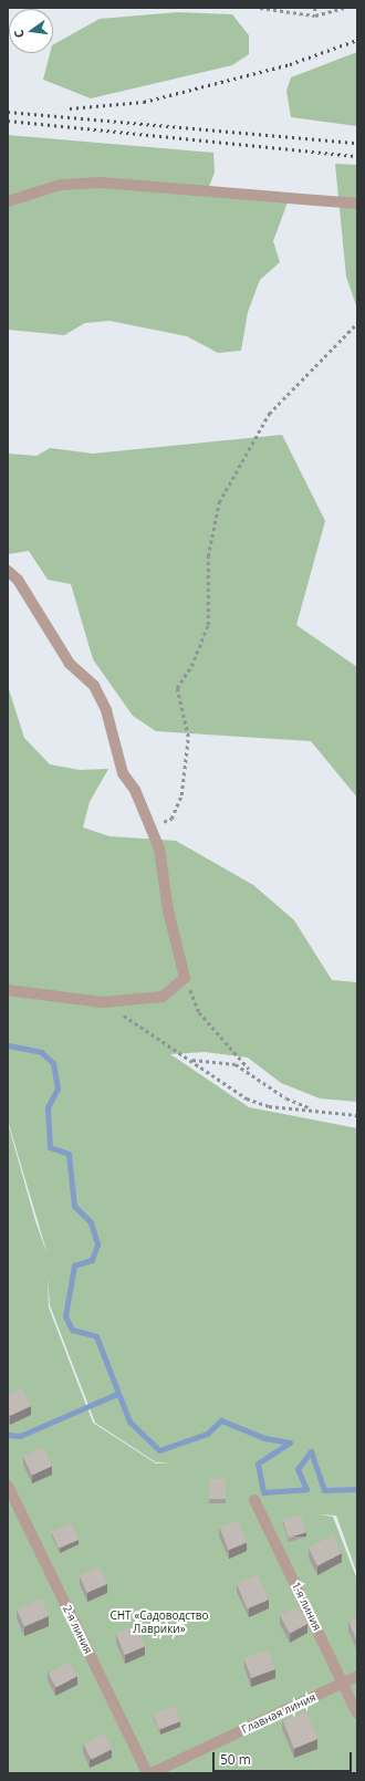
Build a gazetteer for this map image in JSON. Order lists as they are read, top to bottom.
{
  "streets": {
    "lane": ["1-я линия", "2-я линия", "Главная линия"]
  },
  "crossings": [
    ["1-я линия", "Главная линия"]
  ],
  "parks": ["СНТ «Садоводство Лаврики»"],
  "scale_bar": "50 m",
  "north": "left"
}
